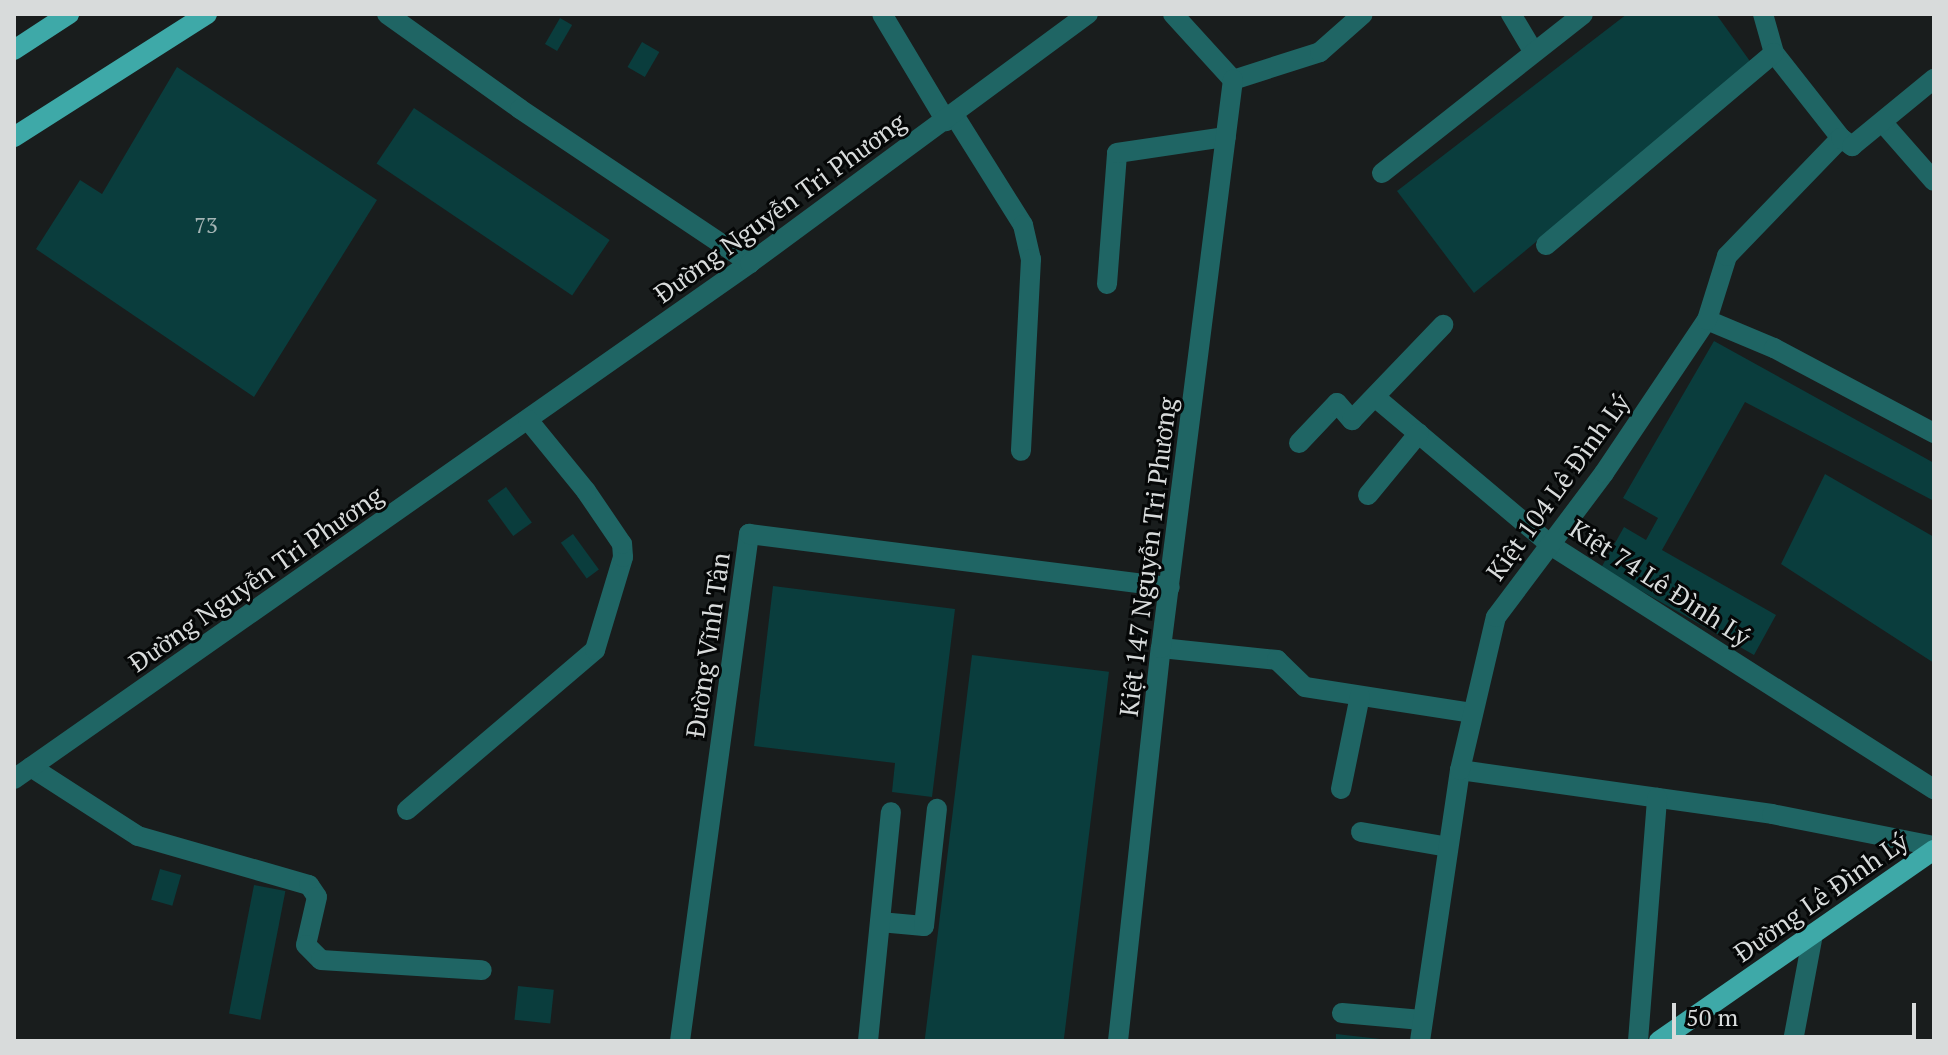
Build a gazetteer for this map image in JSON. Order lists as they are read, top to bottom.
{
  "streets": {
    "main road": ["Đường Lê Đình Lý"],
    "street": [
      "Đường Nguyễn Tri Phương",
      "Kiệt 104 Lê Đình Lý",
      "Kiệt 147 Nguyễn Tri Phương",
      "Kiệt 74 Lê Đình Lý",
      "Đường Vĩnh Tân"
    ]
  },
  "crossings": [
    ["Kiệt 104 Lê Đình Lý", "Kiệt 74 Lê Đình Lý"],
    ["Kiệt 147 Nguyễn Tri Phương", "Đường Vĩnh Tân"]
  ],
  "house_numbers": ["73"],
  "scale_bar": "50 m"
}
